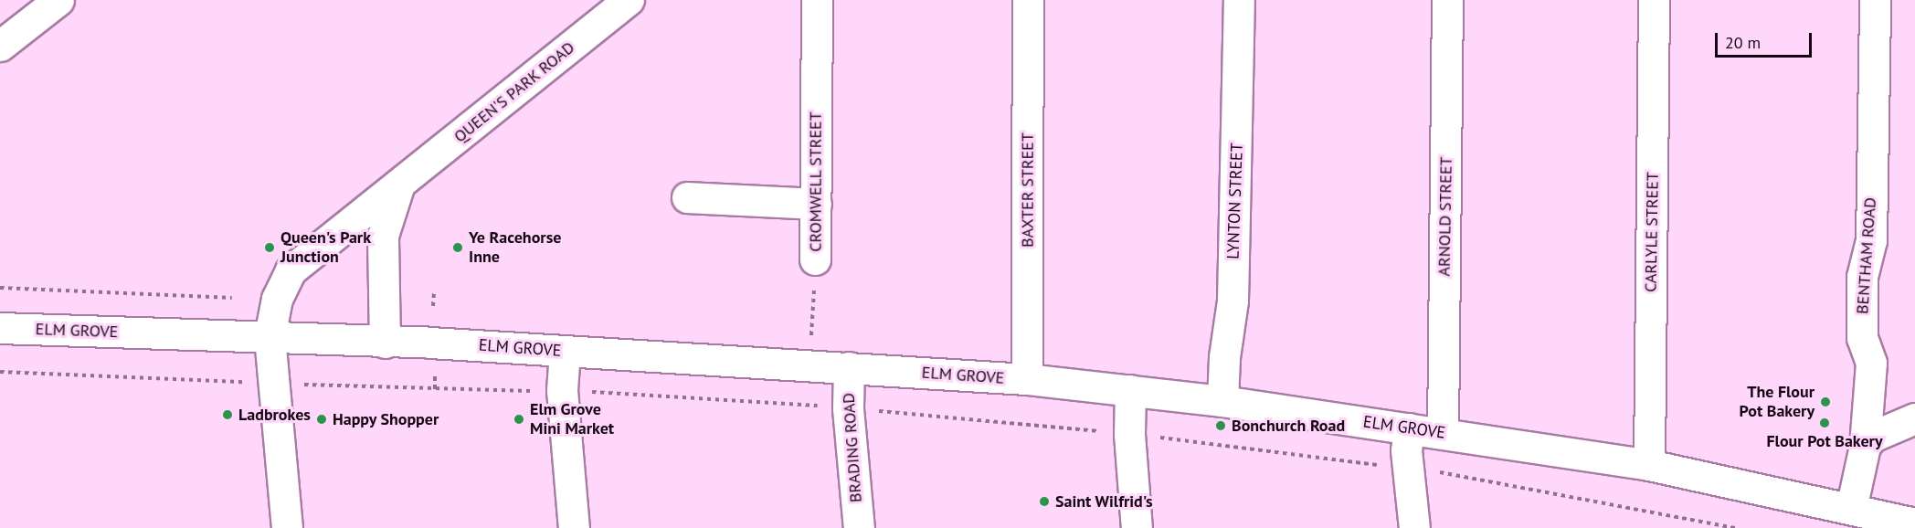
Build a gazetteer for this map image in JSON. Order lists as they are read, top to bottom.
{
  "streets": {
    "street": [
      "QUEEN'S PARK ROAD",
      "CROMWELL STREET",
      "BAXTER STREET",
      "LYNTON STREET",
      "ARNOLD STREET",
      "CARLYLE STREET",
      "BENTHAM ROAD",
      "ELM GROVE",
      "BRADING ROAD"
    ]
  },
  "crossings": [
    ["QUEEN'S PARK ROAD", "ELM GROVE"],
    ["CROMWELL STREET", "ELM GROVE"],
    ["BAXTER STREET", "ELM GROVE"],
    ["LYNTON STREET", "ELM GROVE"],
    ["ARNOLD STREET", "ELM GROVE"],
    ["CARLYLE STREET", "ELM GROVE"],
    ["BENTHAM ROAD", "ELM GROVE"],
    ["ELM GROVE", "BRADING ROAD"]
  ],
  "places": [
    "Queen's Park Junction",
    "Ye Racehorse Inne",
    "The Flour Pot Bakery",
    "Ladbrokes",
    "Happy Shopper",
    "Elm Grove Mini Market",
    "Flour Pot Bakery",
    "Bonchurch Road",
    "Saint Wilfrid's"
  ],
  "scale_bar": "20 m"
}
